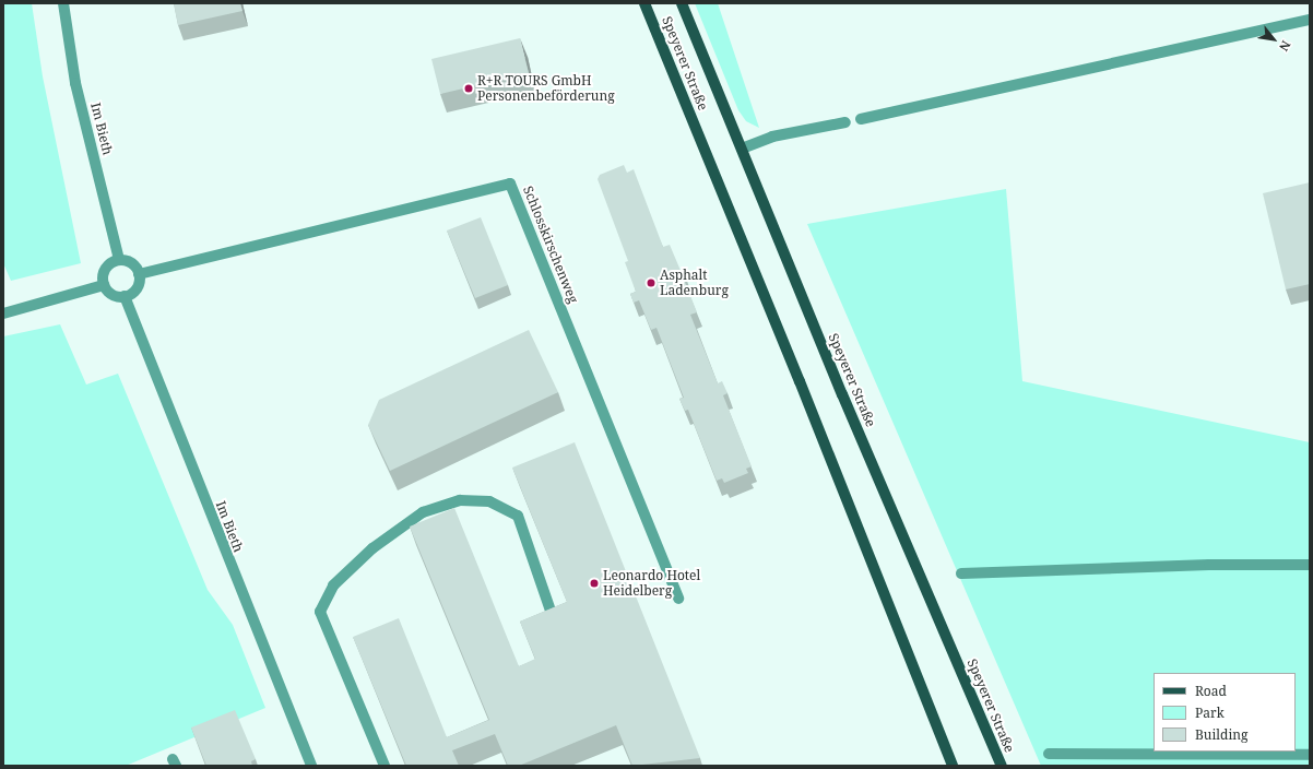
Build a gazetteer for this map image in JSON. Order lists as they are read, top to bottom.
{
  "streets": {
    "main road": ["Speyerer Straße"],
    "street": ["Im Bieth", "Schlosskirschenweg"]
  },
  "crossings": [
    ["Im Bieth", "Schlosskirschenweg"]
  ],
  "places": ["R+R TOURS GmbH Personenbeförderung", "Asphalt Ladenburg", "Leonardo Hotel Heidelberg"],
  "legend": ["Road", "Park", "Building"],
  "north": "bottom right"
}
